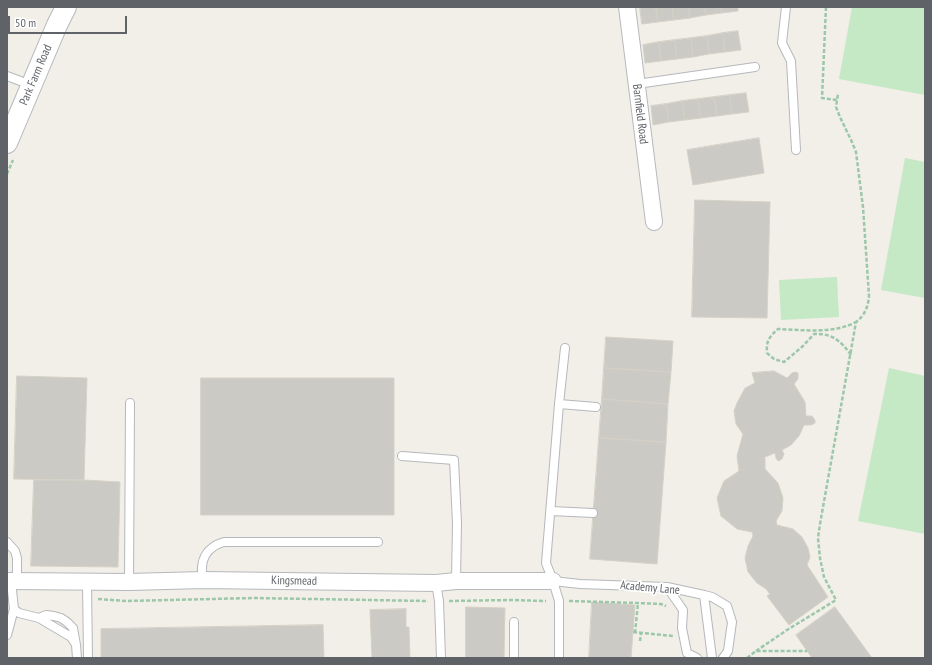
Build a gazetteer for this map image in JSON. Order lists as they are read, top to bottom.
{
  "streets": {
    "street": ["Park Farm Road", "Barnfield Road", "Kingsmead"],
    "lane": ["Academy Lane"]
  },
  "crossings": [
    ["Kingsmead", "Academy Lane"]
  ],
  "scale_bar": "50 m"
}
